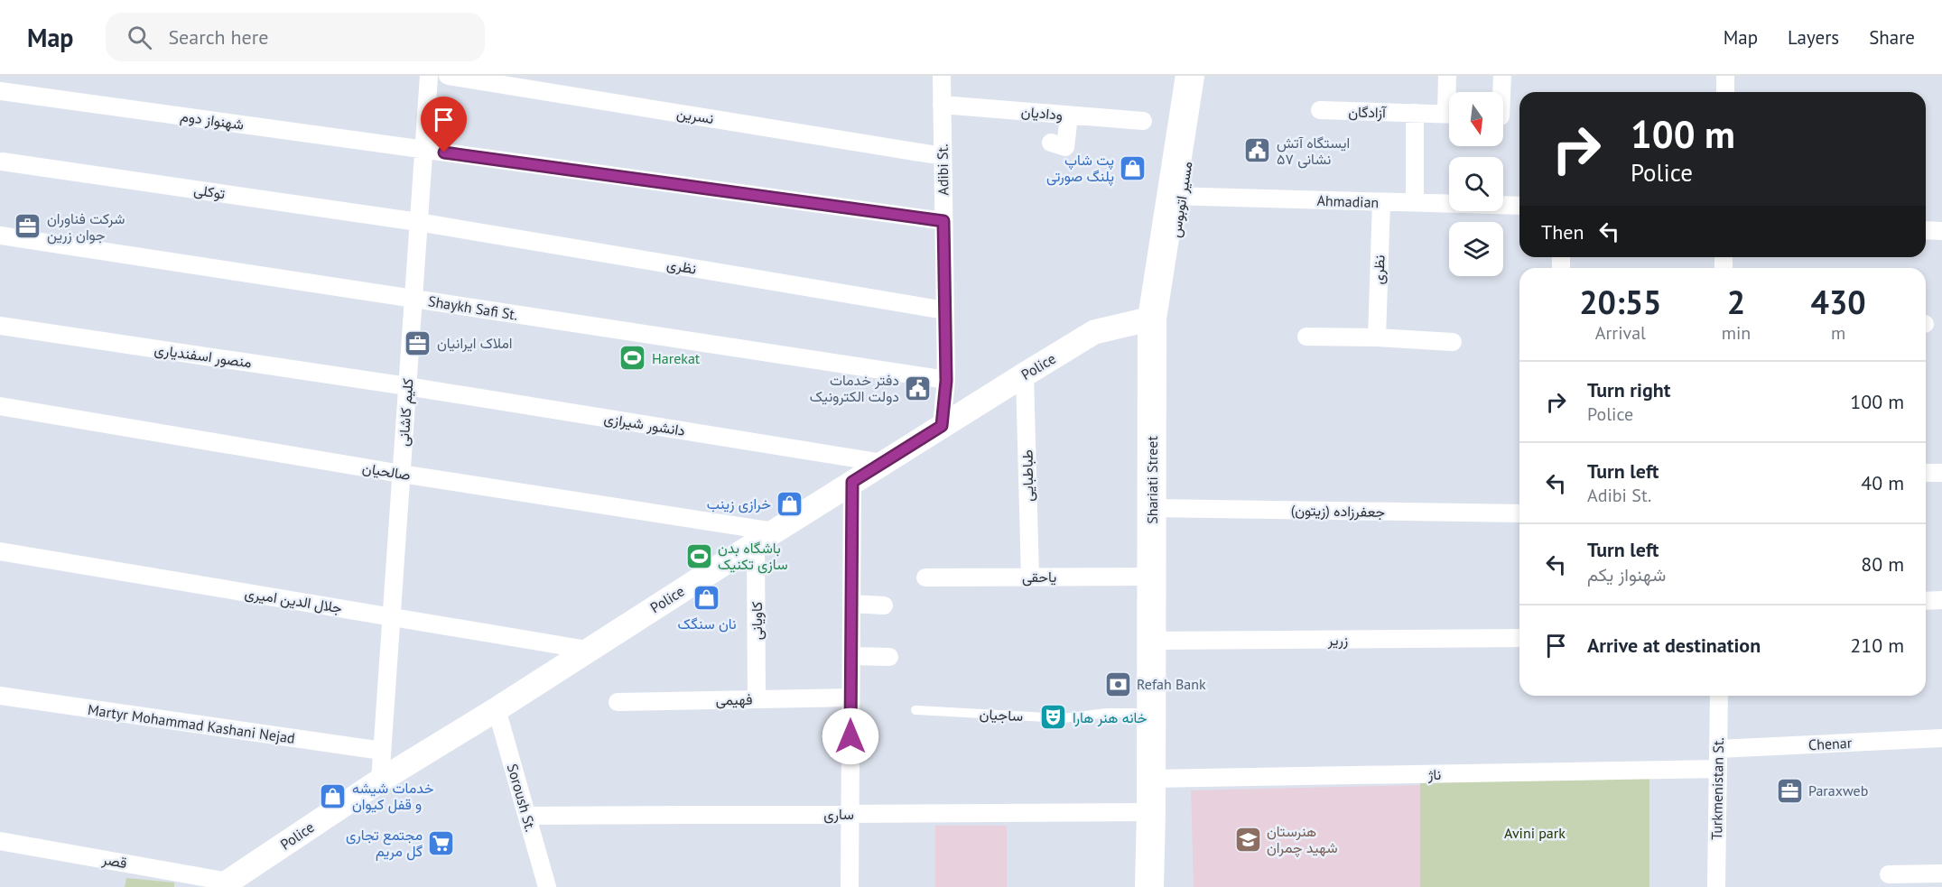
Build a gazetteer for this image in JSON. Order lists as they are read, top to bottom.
{
  "streets": {
    "main road": ["Police", "Shariati Street"],
    "street": [
      "آزادگان",
      "ودادیان",
      "نسرین",
      "شهنواز دوم",
      "Adibi St.",
      "توکلی",
      "Ahmadian",
      "نظری",
      "Shaykh Safi St.",
      "منصور اسفندیاری",
      "کلیم کاشانی",
      "دانشور شیرازی",
      "صالحیان",
      "طباطبایی",
      "جعفرزاده (زیتون)",
      "یاحقی",
      "جلال الدین امیری",
      "کاویانی",
      "زریر",
      "فهیمی",
      "Martyr Mohammad Kashani Nejad",
      "Chenar",
      "ناژ",
      "Turkmenistan St.",
      "Soroush St.",
      "ساری",
      "قصر"
    ],
    "lane": ["مسیر اتوبوس", "ساجیان"]
  },
  "crossings": [
    ["ودادیان", "Adibi St."],
    ["نسرین", "Adibi St."],
    ["شهنواز دوم", "Adibi St."],
    ["شهنواز دوم", "کلیم کاشانی"],
    ["Adibi St.", "نظری"],
    ["Adibi St.", "Shaykh Safi St."],
    ["Adibi St.", "Police"],
    ["توکلی", "نظری"],
    ["توکلی", "کلیم کاشانی"],
    ["مسیر اتوبوس", "Ahmadian"],
    ["مسیر اتوبوس", "Shariati Street"],
    ["Ahmadian", "نظری"],
    ["Ahmadian", "Shariati Street"],
    ["نظری", "کلیم کاشانی"],
    ["Shaykh Safi St.", "کلیم کاشانی"],
    ["منصور اسفندیاری", "کلیم کاشانی"],
    ["منصور اسفندیاری", "دانشور شیرازی"],
    ["Police", "کلیم کاشانی"],
    ["Police", "دانشور شیرازی"],
    ["Police", "صالحیان"],
    ["Police", "طباطبایی"],
    ["Police", "Shariati Street"],
    ["Police", "جلال الدین امیری"],
    ["Police", "کاویانی"],
    ["Police", "Soroush St."],
    ["Police", "قصر"],
    ["کلیم کاشانی", "دانشور شیرازی"],
    ["کلیم کاشانی", "صالحیان"],
    ["کلیم کاشانی", "جلال الدین امیری"],
    ["کلیم کاشانی", "Martyr Mohammad Kashani Nejad"],
    ["صالحیان", "کاویانی"],
    ["طباطبایی", "یاحقی"],
    ["Shariati Street", "جعفرزاده (زیتون)"],
    ["Shariati Street", "یاحقی"],
    ["Shariati Street", "زریر"],
    ["Shariati Street", "ساجیان"],
    ["Shariati Street", "ناژ"],
    ["Shariati Street", "ساری"],
    ["کاویانی", "فهیمی"],
    ["Chenar", "Turkmenistan St."],
    ["ناژ", "Turkmenistan St."],
    ["Soroush St.", "ساری"]
  ],
  "parks": ["Avini park"],
  "places": {
    "public building": ["ایستگاه آتش نشانی ۵۷", "دفتر خدمات دولت الکترونیک"],
    "shop": [
      "پت شاپ پلنگ صورتی",
      "خرازی زینب",
      "نان سنگک",
      "خدمات شیشه و قفل کیوان"
    ],
    "office": ["شرکت فناوران جوان زرین", "املاک ایرانیان", "Paraxweb"],
    "sports": ["Harekat", "باشگاه بدن سازی تکنیک"],
    "bank": ["Refah Bank"],
    "theatre": ["خانه هنر هارا"],
    "school or university": ["هنرستان شهید چمران"],
    "supermarket": ["مجتمع تجاری گل مریم"]
  },
  "north": "bottom",
  "page": {
    "header": "Map",
    "search": "Search here",
    "nav": ["Map", "Layers", "Share"],
    "turn": ["100 m", "Police"],
    "then": "Then",
    "eta": [
      "20:55",
      "Arrival",
      "2",
      "min",
      "430",
      "m"
    ],
    "list": [
      {
        "name": "Turn right",
        "note": "Police",
        "value": "100 m"
      },
      {
        "name": "Turn left",
        "note": "Adibi St.",
        "value": "40 m"
      },
      {
        "name": "Turn left",
        "note": "شهنواز یکم",
        "value": "80 m"
      },
      {
        "name": "Arrive at destination",
        "value": "210 m"
      }
    ]
  }
}
